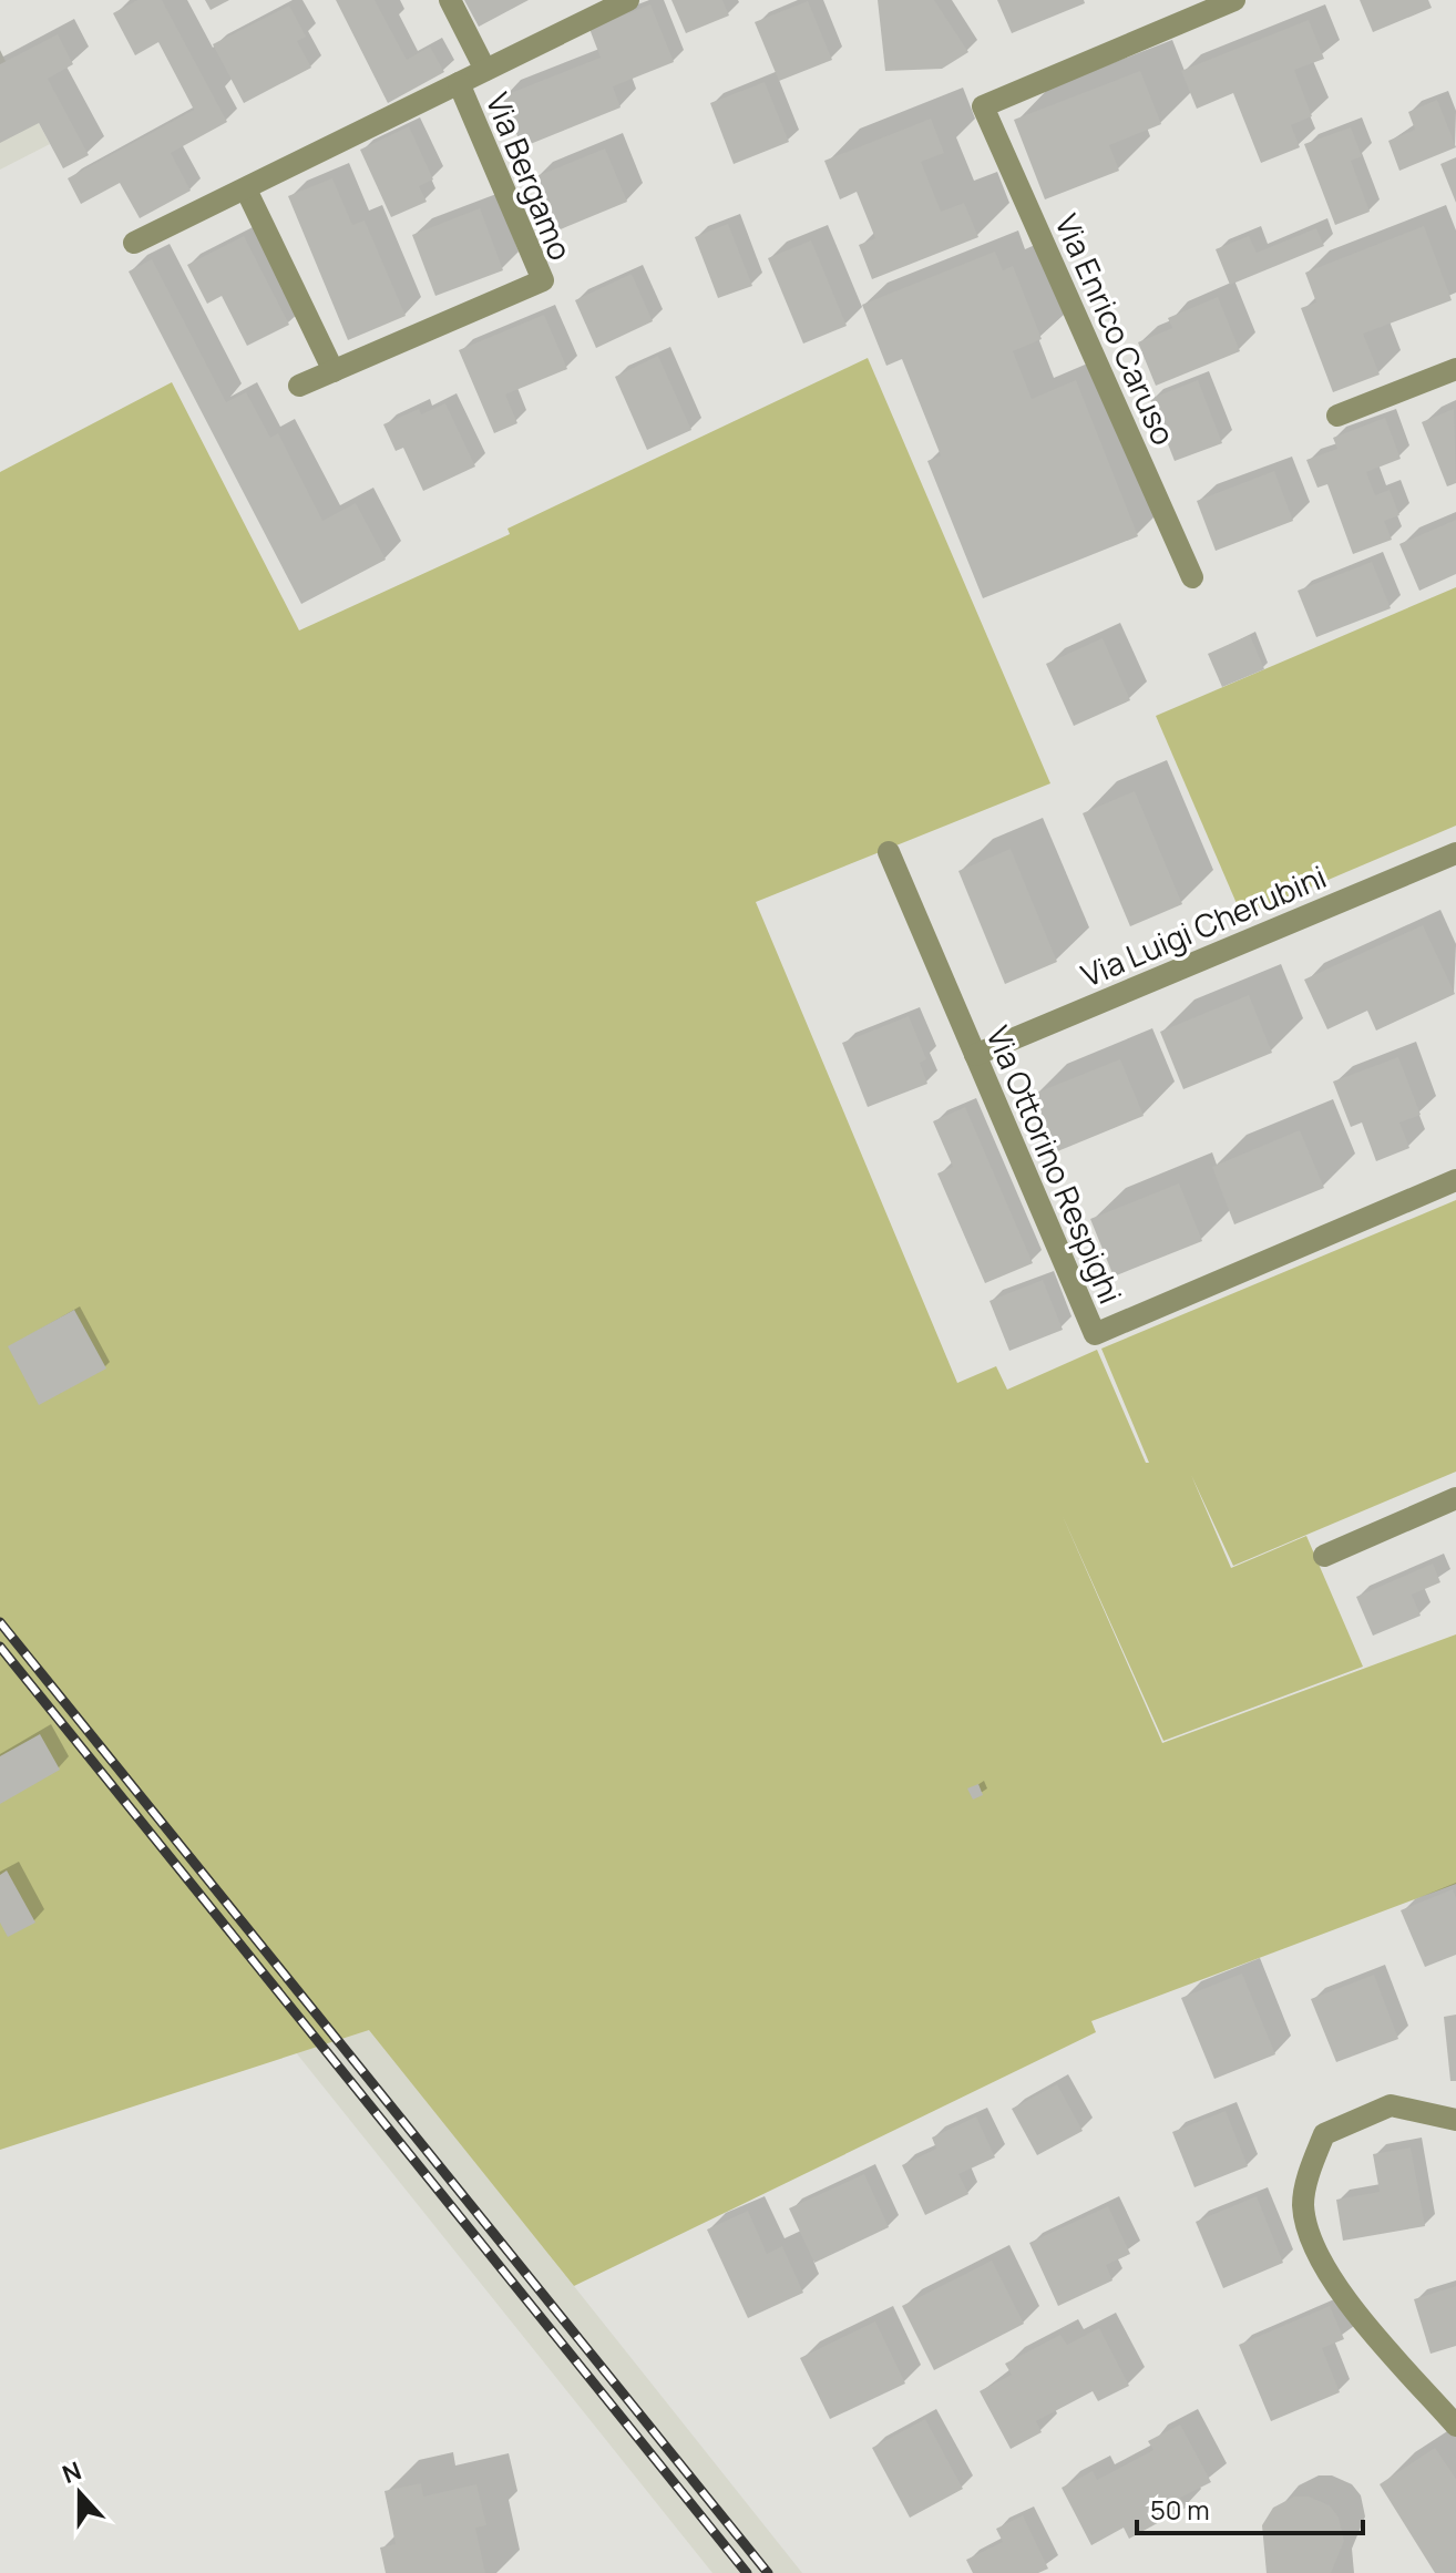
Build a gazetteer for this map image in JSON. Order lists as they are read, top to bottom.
{
  "streets": {
    "street": [
      "Via Bergamo",
      "Via Enrico Caruso",
      "Via Luigi Cherubini",
      "Via Ottorino Respighi"
    ]
  },
  "crossings": [
    ["Via Luigi Cherubini", "Via Ottorino Respighi"]
  ],
  "scale_bar": "50 m",
  "north": "top"
}
